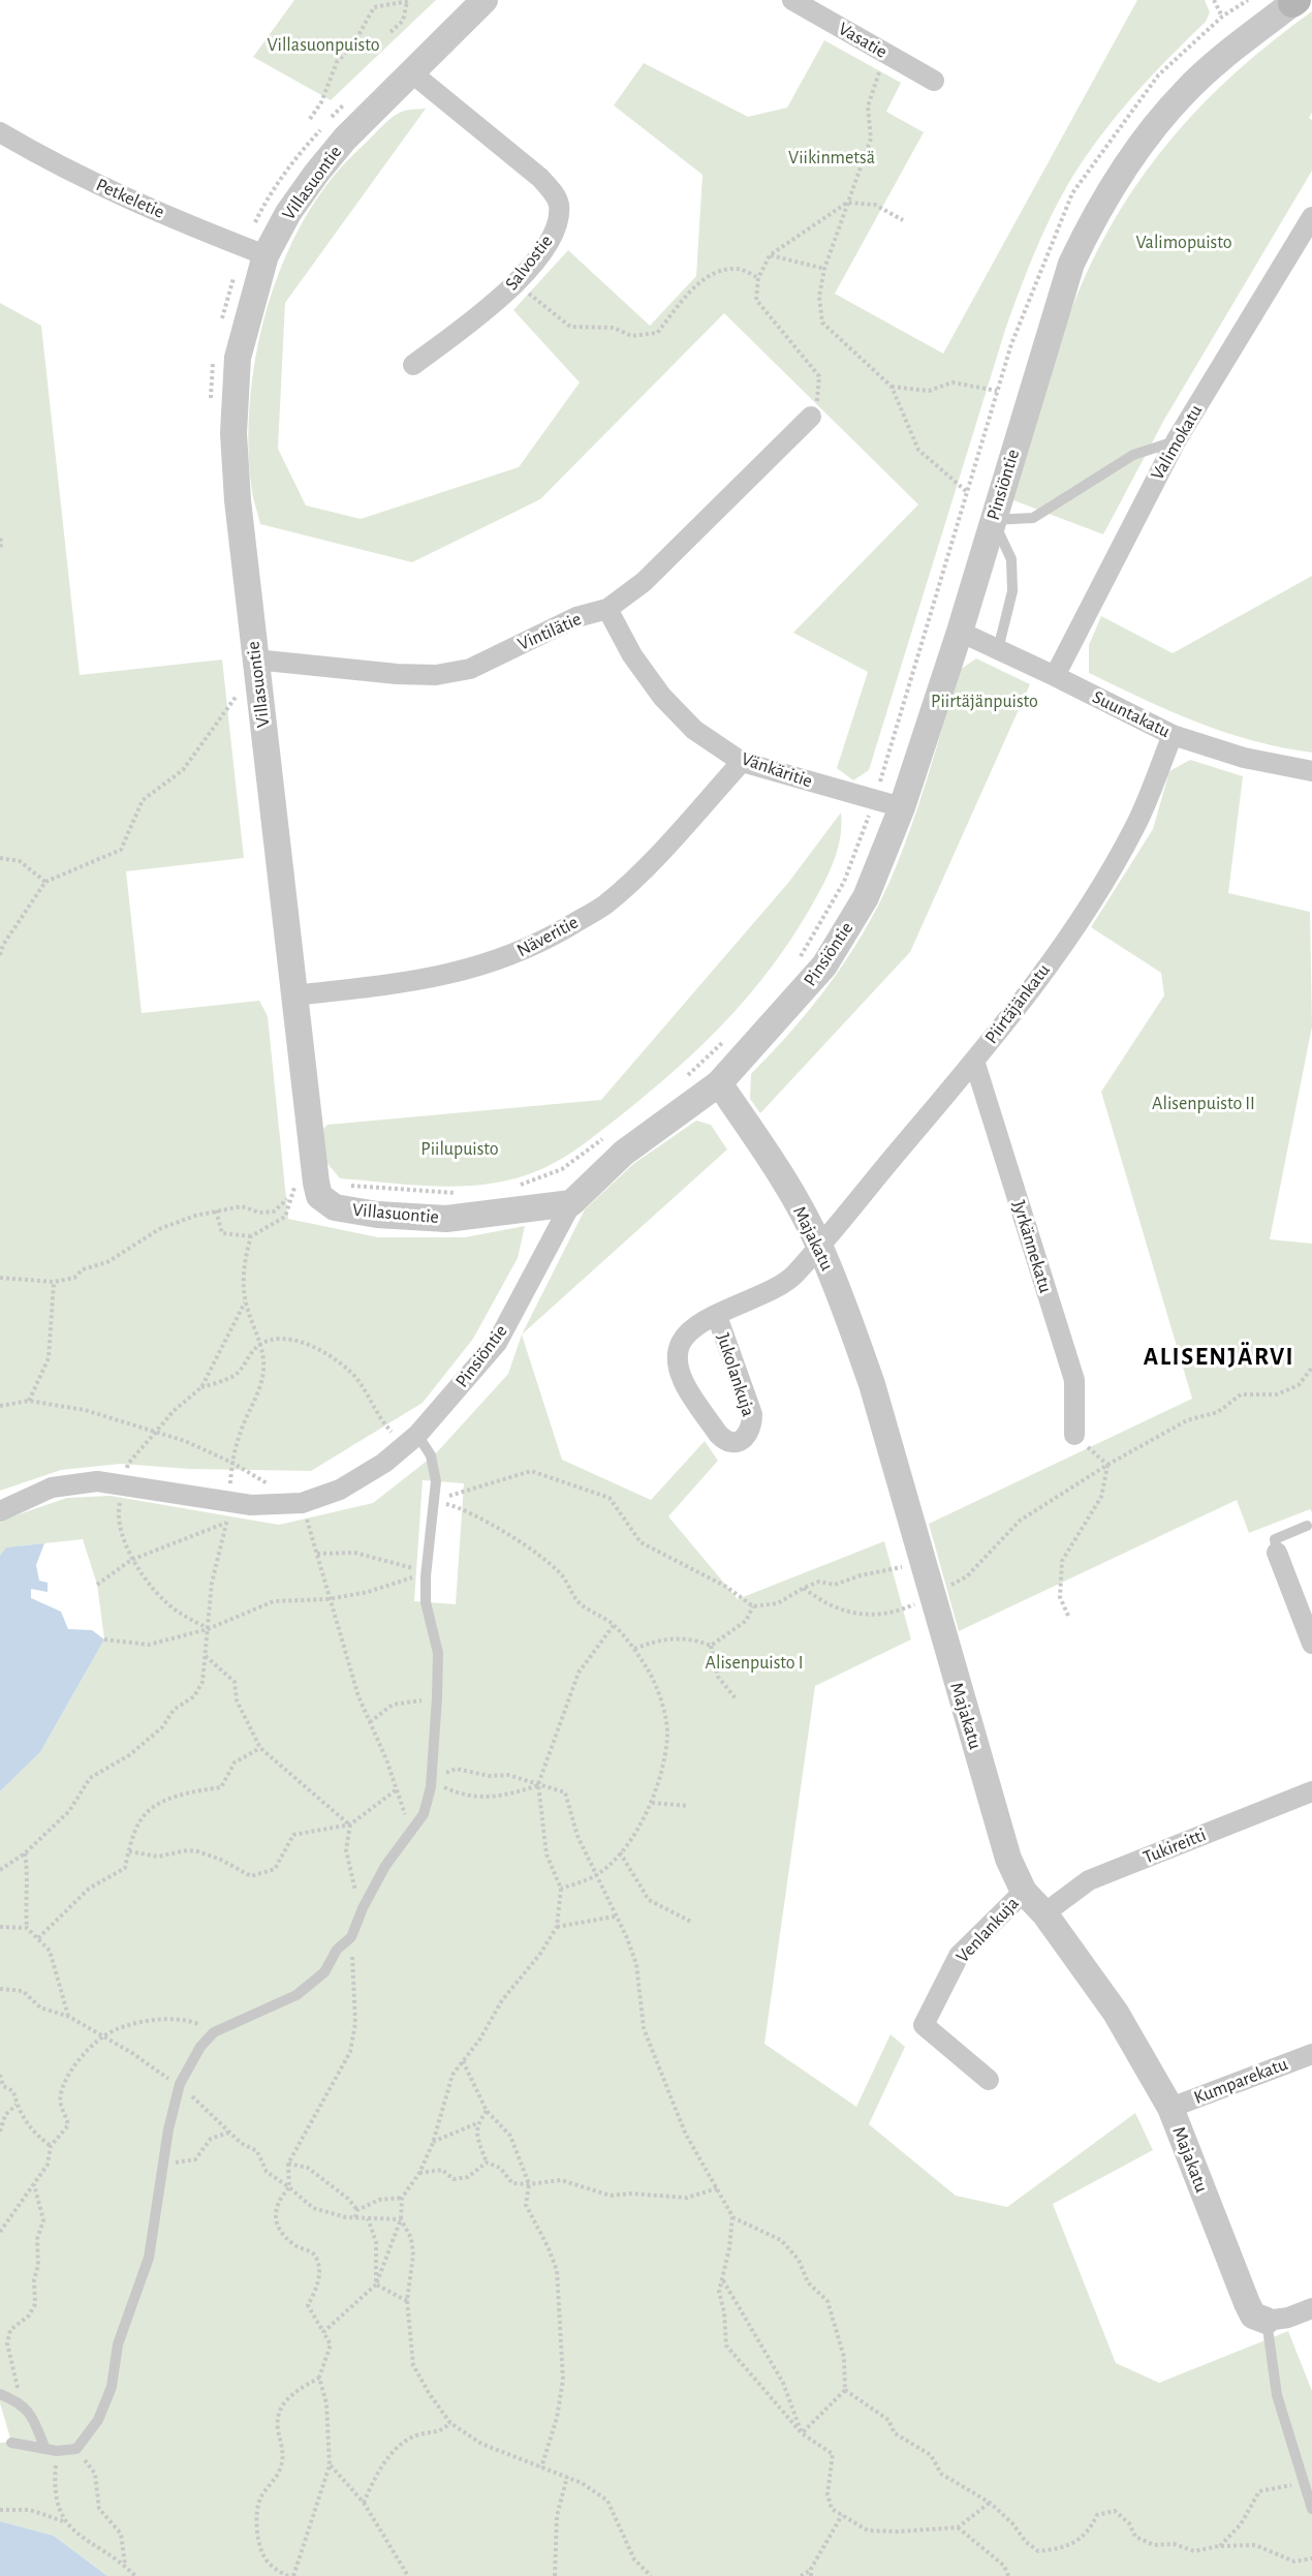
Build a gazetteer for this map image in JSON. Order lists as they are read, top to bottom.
{
  "streets": {
    "street": [
      "Vasatie",
      "Villasuontie",
      "Petkeletie",
      "Salvostie",
      "Valimokatu",
      "Pinsiöntie",
      "Vintilätie",
      "Suuntakatu",
      "Vänkäritie",
      "Näveritie",
      "Piirtäjänkatu",
      "Majakatu",
      "Jyrkännekatu",
      "Jukolankuja",
      "Tukireitti",
      "Venlankuja",
      "Kumparekatu"
    ]
  },
  "crossings": [
    ["Villasuontie", "Petkeletie"],
    ["Villasuontie", "Salvostie"],
    ["Villasuontie", "Pinsiöntie"],
    ["Villasuontie", "Vintilätie"],
    ["Villasuontie", "Näveritie"],
    ["Valimokatu", "Suuntakatu"],
    ["Pinsiöntie", "Suuntakatu"],
    ["Pinsiöntie", "Vänkäritie"],
    ["Pinsiöntie", "Majakatu"],
    ["Vintilätie", "Vänkäritie"],
    ["Suuntakatu", "Piirtäjänkatu"],
    ["Vänkäritie", "Näveritie"],
    ["Piirtäjänkatu", "Majakatu"],
    ["Piirtäjänkatu", "Jyrkännekatu"],
    ["Piirtäjänkatu", "Jukolankuja"],
    ["Majakatu", "Jukolankuja"],
    ["Majakatu", "Tukireitti"],
    ["Majakatu", "Venlankuja"],
    ["Majakatu", "Kumparekatu"]
  ],
  "districts": ["ALISENJÄRVI"],
  "parks": [
    "Villasuonpuisto",
    "Viikinmetsä",
    "Valimopuisto",
    "Piirtäjänpuisto",
    "Alisenpuisto II",
    "Piilupuisto",
    "Alisenpuisto I"
  ]
}
